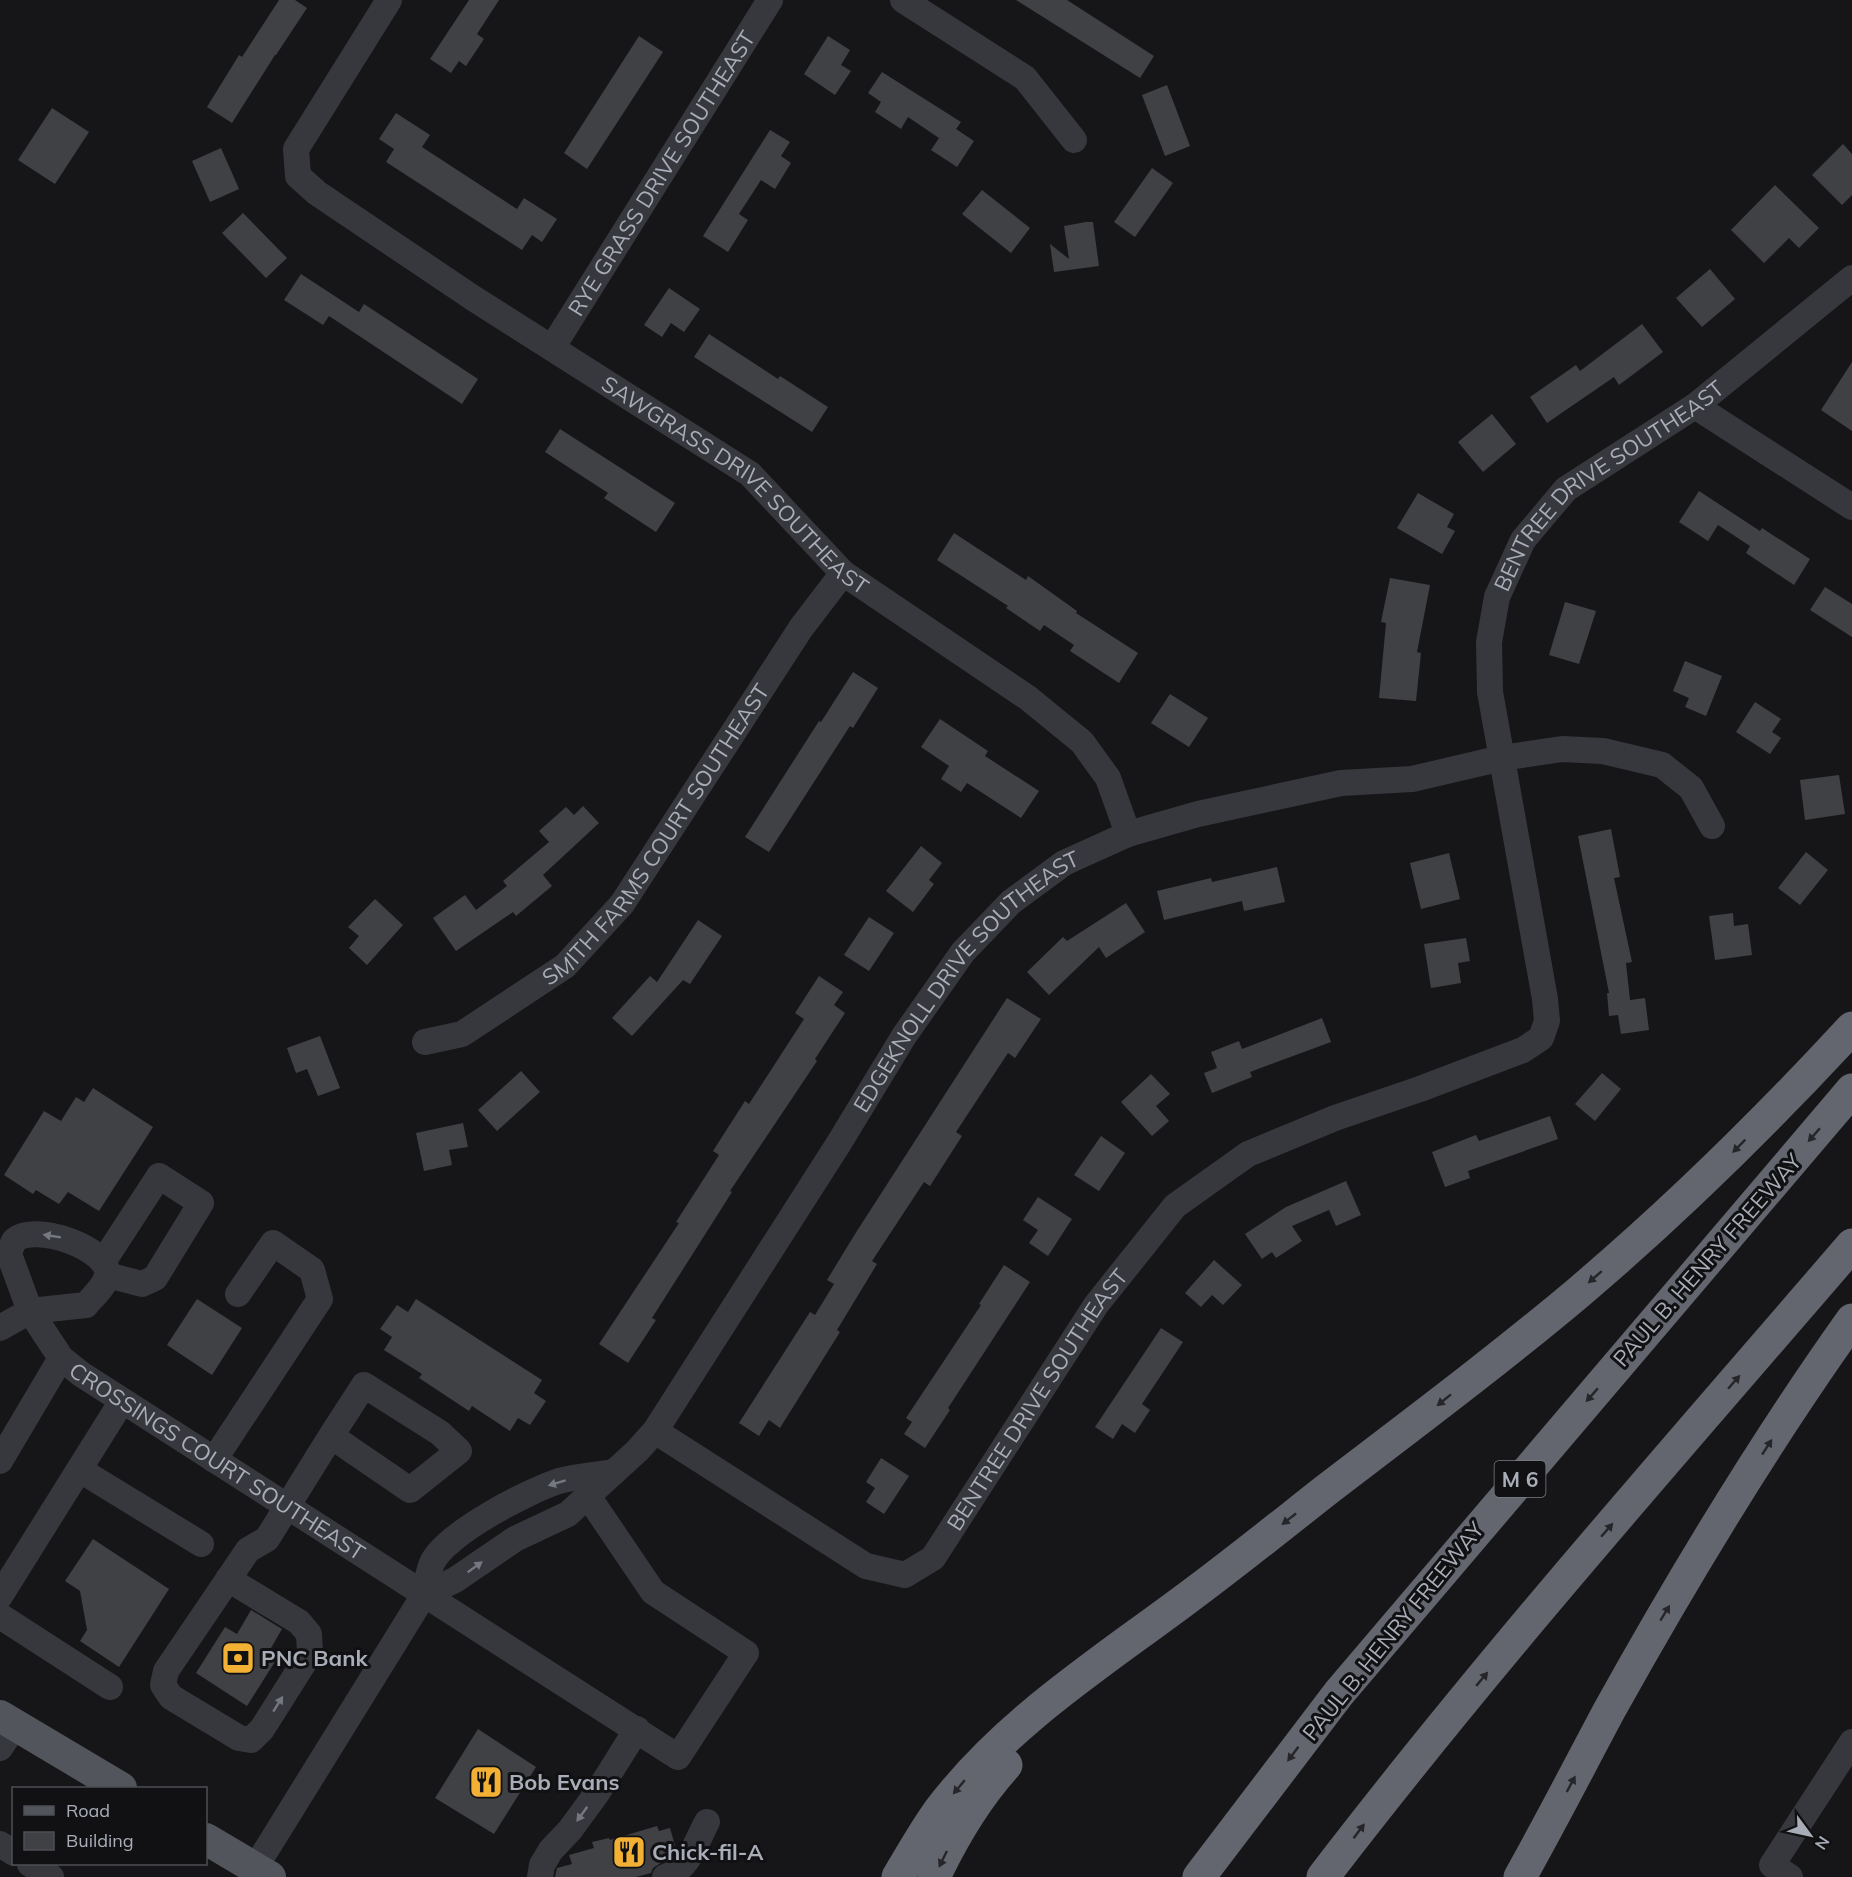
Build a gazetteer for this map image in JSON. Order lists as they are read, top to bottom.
{
  "streets": {
    "highway": ["PAUL B. HENRY FREEWAY", "M 6"],
    "street": [
      "RYE GRASS DRIVE SOUTHEAST",
      "SAWGRASS DRIVE SOUTHEAST",
      "BENTREE DRIVE SOUTHEAST",
      "SMITH FARMS COURT SOUTHEAST",
      "EDGEKNOLL DRIVE SOUTHEAST",
      "CROSSINGS COURT SOUTHEAST"
    ]
  },
  "crossings": [
    ["RYE GRASS DRIVE SOUTHEAST", "SAWGRASS DRIVE SOUTHEAST"],
    ["SAWGRASS DRIVE SOUTHEAST", "SMITH FARMS COURT SOUTHEAST"],
    ["SAWGRASS DRIVE SOUTHEAST", "EDGEKNOLL DRIVE SOUTHEAST"],
    ["BENTREE DRIVE SOUTHEAST", "EDGEKNOLL DRIVE SOUTHEAST"],
    ["EDGEKNOLL DRIVE SOUTHEAST", "CROSSINGS COURT SOUTHEAST"]
  ],
  "places": {
    "bank": ["PNC Bank"],
    "restaurant": ["Bob Evans", "Chick-fil-A"]
  },
  "legend": ["Road", "Building"],
  "north": "bottom right"
}
